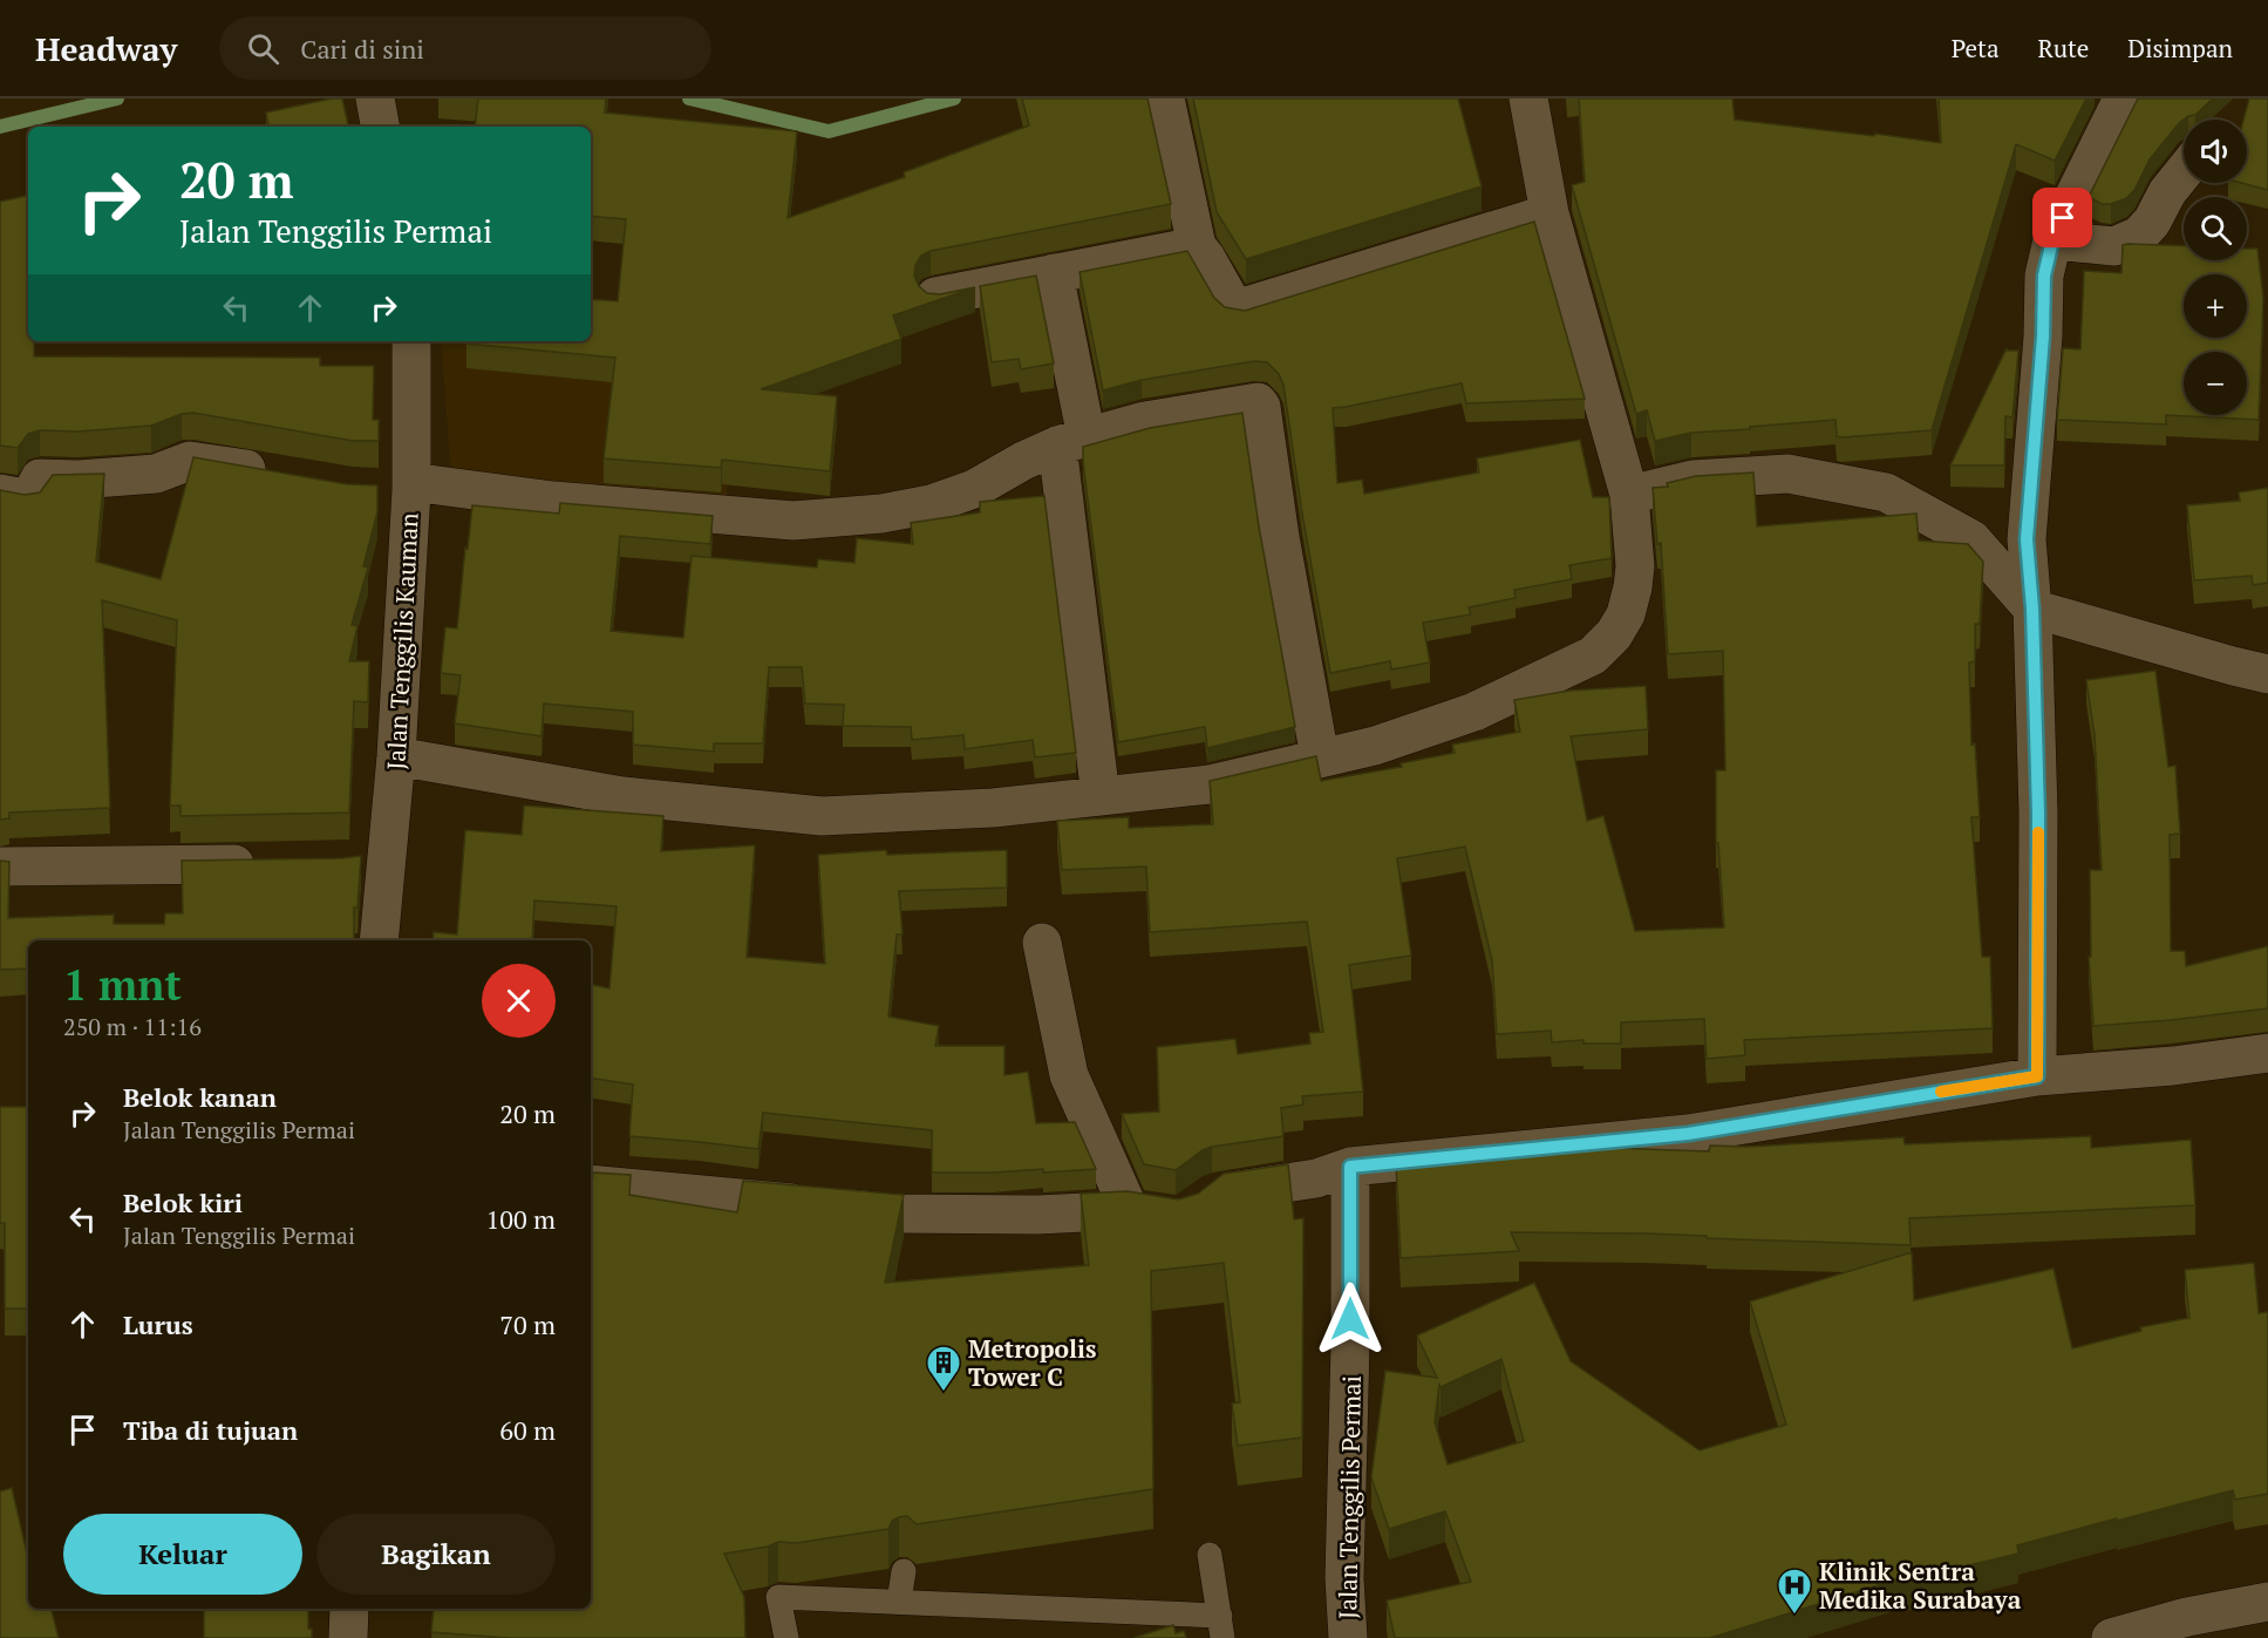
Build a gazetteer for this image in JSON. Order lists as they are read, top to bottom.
{
  "streets": {
    "street": ["Jalan Tenggilis Kauman", "Jalan Tenggilis Permai"]
  },
  "places": {
    "building": ["Metropolis Tower C"],
    "hospital": ["Klinik Sentra Medika Surabaya"]
  },
  "page": {
    "header": "Headway",
    "search": "Cari di sini",
    "nav": ["Peta", "Rute", "Disimpan"],
    "map_buttons": ["+", "−"],
    "turn": ["20 m", "Jalan Tenggilis Permai"],
    "heading": ["1 mnt", "250 m · 11:16"],
    "list": [
      {
        "name": "Belok kanan",
        "note": "Jalan Tenggilis Permai",
        "value": "20 m"
      },
      {
        "name": "Belok kiri",
        "note": "Jalan Tenggilis Permai",
        "value": "100 m"
      },
      {
        "name": "Lurus",
        "value": "70 m"
      },
      {
        "name": "Tiba di tujuan",
        "value": "60 m"
      }
    ],
    "buttons": ["Keluar", "Bagikan"]
  }
}
